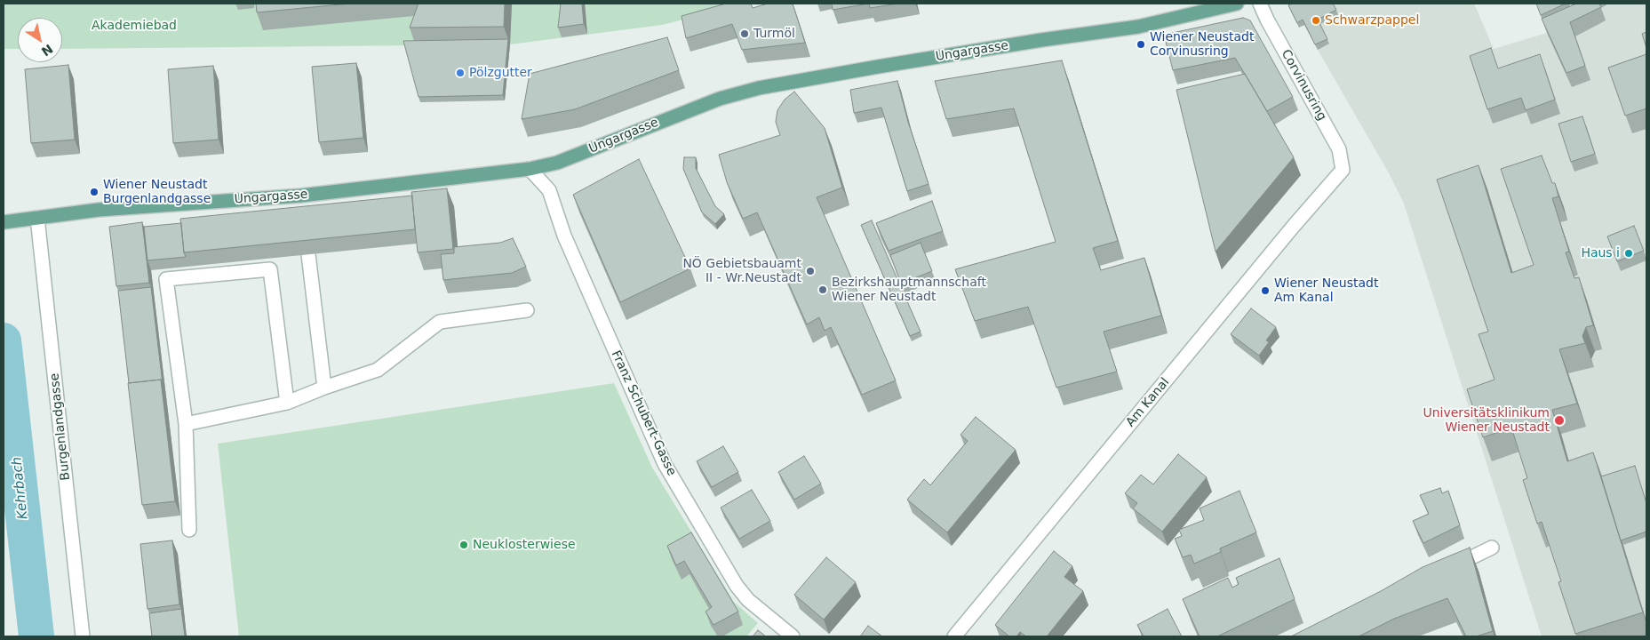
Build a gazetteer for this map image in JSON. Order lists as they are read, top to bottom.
{
  "streets": {
    "main road": ["Ungargasse"],
    "street": [
      "Corvinusring",
      "Am Kanal",
      "Franz Schubert-Gasse",
      "Burgenlandgasse"
    ]
  },
  "crossings": [
    ["Ungargasse", "Franz Schubert-Gasse"],
    ["Ungargasse", "Burgenlandgasse"],
    ["Corvinusring", "Am Kanal"]
  ],
  "water": ["Kehrbach"],
  "parks": ["Akademiebad"],
  "places": [
    "Schwarzpappel",
    "Turmöl",
    "Wiener Neustadt Corvinusring",
    "Pölzgutter",
    "Wiener Neustadt Burgenlandgasse",
    "Haus i",
    "NÖ Gebietsbauamt II - Wr.Neustadt",
    "Bezirkshauptmannschaft Wiener Neustadt",
    "Wiener Neustadt Am Kanal",
    "Universitätsklinikum Wiener Neustadt",
    "Neuklosterwiese"
  ],
  "north": "bottom right"
}
